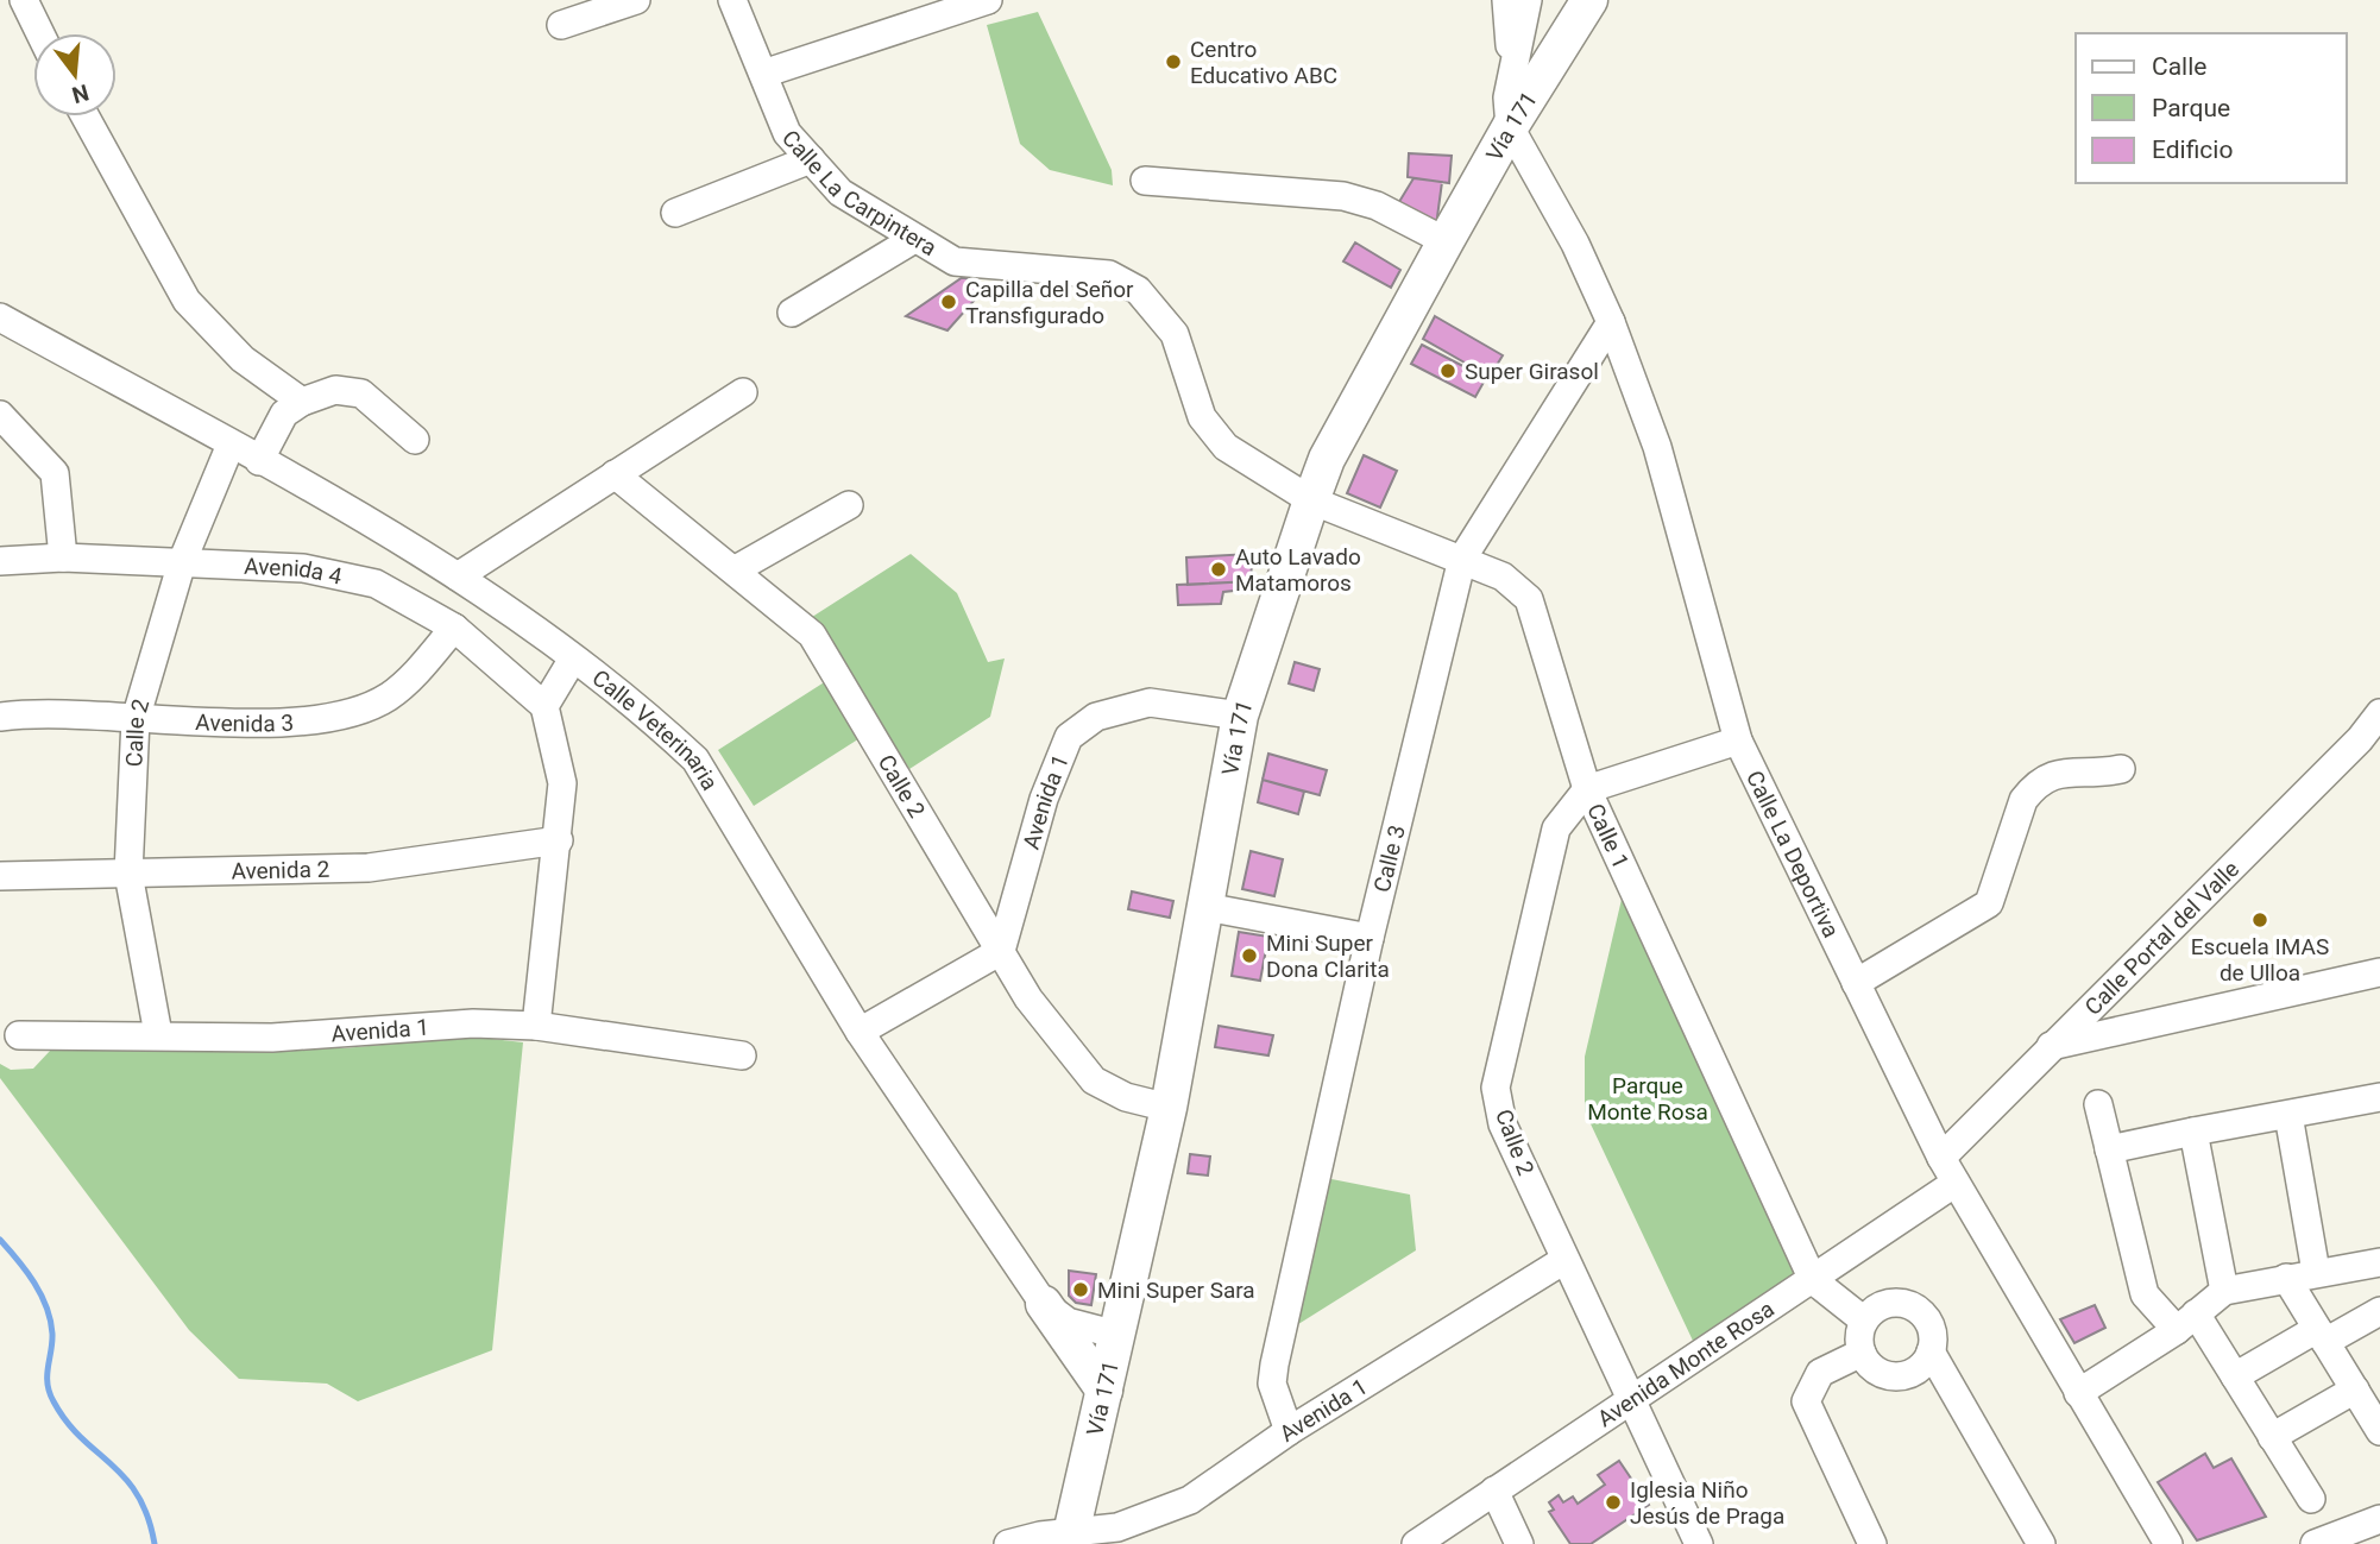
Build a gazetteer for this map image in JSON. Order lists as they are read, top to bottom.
{
  "streets": {
    "main road": ["Vía 171"],
    "street": [
      "Calle La Carpintera",
      "Avenida 4",
      "Avenida 3",
      "Calle 2",
      "Calle Veterinaria",
      "Avenida 1",
      "Calle 1",
      "Calle La Deportiva",
      "Calle 3",
      "Avenida 2",
      "Calle Portal del Valle",
      "Avenida Monte Rosa"
    ]
  },
  "crossings": [
    ["Vía 171", "Calle La Carpintera"],
    ["Vía 171", "Calle 2"],
    ["Vía 171", "Calle Veterinaria"],
    ["Vía 171", "Avenida 1"],
    ["Vía 171", "Calle 1"],
    ["Vía 171", "Calle La Deportiva"],
    ["Calle La Carpintera", "Calle 1"],
    ["Avenida 4", "Avenida 3"],
    ["Avenida 4", "Calle 2"],
    ["Avenida 3", "Calle 2"],
    ["Calle 2", "Calle Veterinaria"],
    ["Calle 2", "Avenida 1"],
    ["Calle 2", "Calle 1"],
    ["Calle 2", "Avenida 2"],
    ["Calle 2", "Avenida Monte Rosa"],
    ["Avenida 1", "Calle 3"],
    ["Calle 1", "Calle 3"],
    ["Calle 1", "Avenida Monte Rosa"],
    ["Calle La Deportiva", "Calle 3"],
    ["Calle La Deportiva", "Calle Portal del Valle"],
    ["Calle La Deportiva", "Avenida Monte Rosa"]
  ],
  "parks": ["Parque Monte Rosa"],
  "places": [
    "Centro Educativo ABC",
    "Capilla del Señor Transfigurado",
    "Super Girasol",
    "Auto Lavado Matamoros",
    "Escuela IMAS de Ulloa",
    "Mini Super Dona Clarita",
    "Mini Super Sara",
    "Iglesia Niño Jesús de Praga"
  ],
  "legend": ["Calle", "Parque", "Edificio"],
  "north": "bottom"
}
